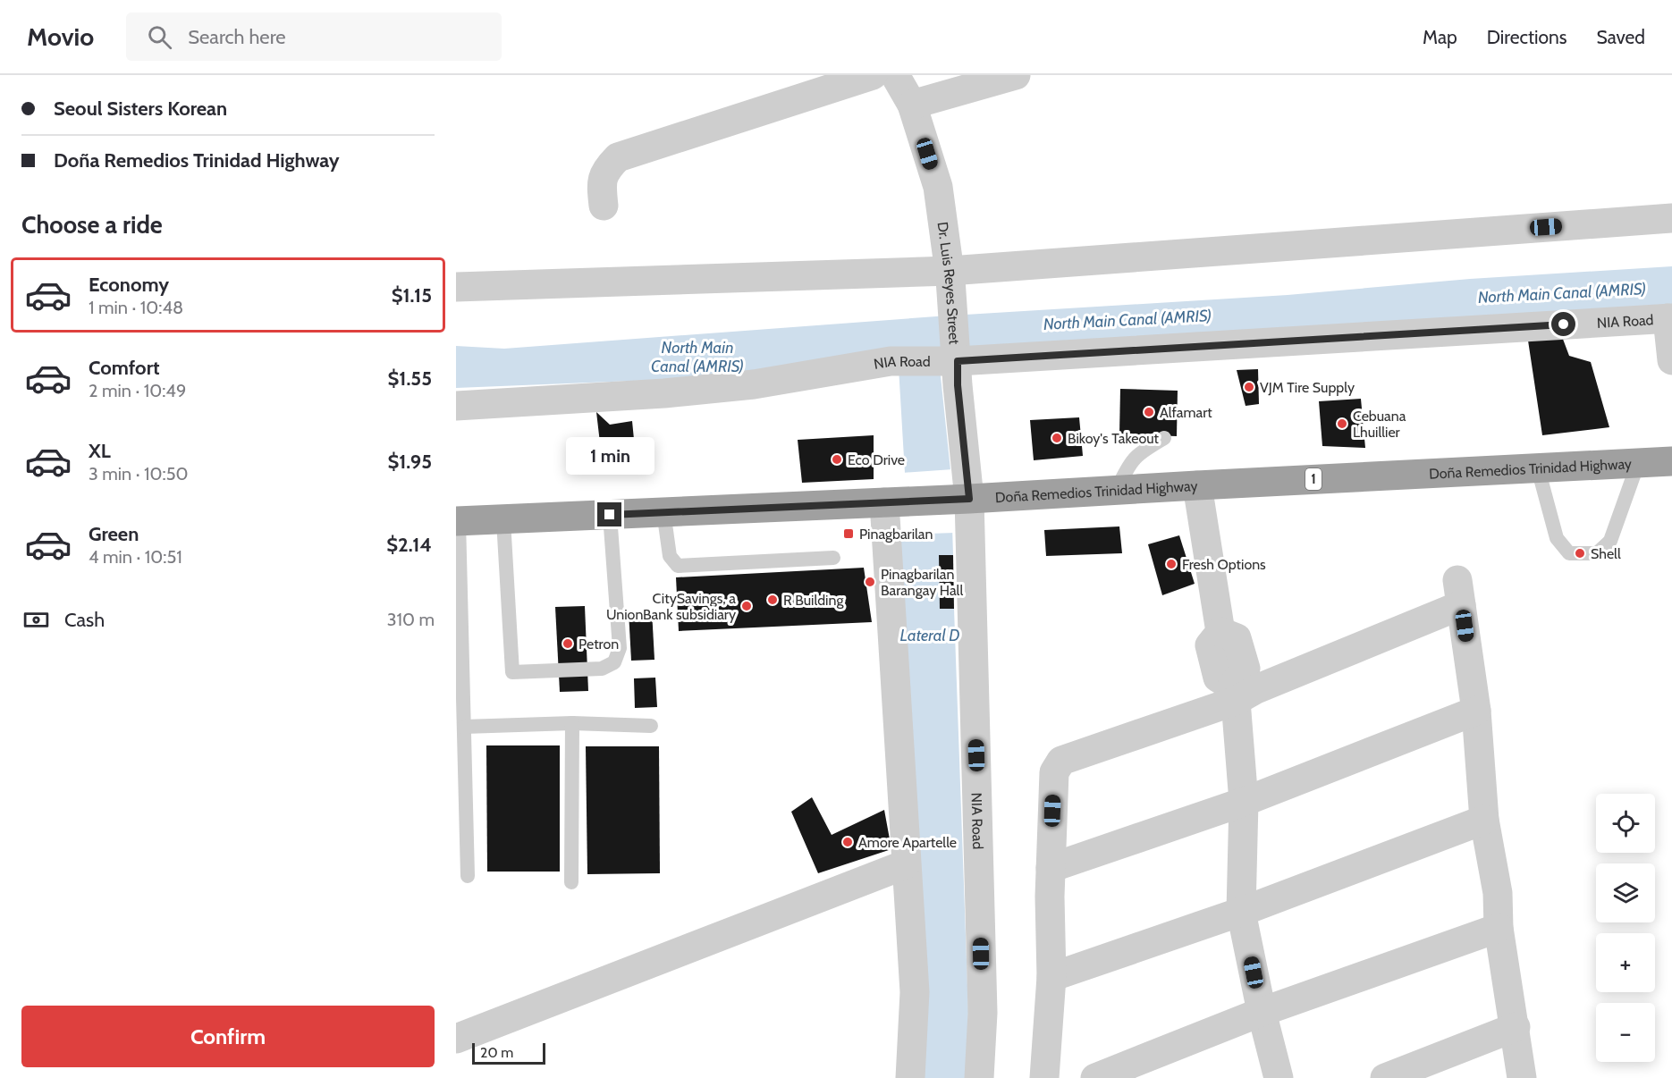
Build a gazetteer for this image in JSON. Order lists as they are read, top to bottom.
{
  "streets": {
    "highway": ["Doña Remedios Trinidad Highway", "1"],
    "street": ["Dr. Luis Reyes Street", "NIA Road"]
  },
  "crossings": [
    ["Dr. Luis Reyes Street", "NIA Road"],
    ["Dr. Luis Reyes Street", "Doña Remedios Trinidad Highway"],
    ["NIA Road", "Doña Remedios Trinidad Highway"]
  ],
  "water": ["North Main Canal (AMRIS)", "Lateral D"],
  "places": {
    "other": [
      "VJM Tire Supply",
      "Alfamart",
      "Cebuana Lhuillier",
      "Bikoy's Takeout",
      "Eco Drive",
      "Shell",
      "Fresh Options",
      "Pinagbarilan Barangay Hall",
      "R Building",
      "CitySavings, a UnionBank subsidiary",
      "Petron",
      "Amore Apartelle"
    ],
    "transit": ["Pinagbarilan"]
  },
  "scale_bar": "20 m",
  "page": {
    "header": "Movio",
    "search": "Search here",
    "nav": ["Map", "Directions", "Saved"],
    "banner": ["Seoul Sisters Korean", "Doña Remedios Trinidad Highway"],
    "heading": "Choose a ride",
    "list": [
      {
        "name": "Economy",
        "note": "1 min · 10:48",
        "value": "$1.15"
      },
      {
        "name": "Comfort",
        "note": "2 min · 10:49",
        "value": "$1.55"
      },
      {
        "name": "XL",
        "note": "3 min · 10:50",
        "value": "$1.95"
      },
      {
        "name": "Green",
        "note": "4 min · 10:51",
        "value": "$2.14"
      }
    ],
    "bubble": "1 min",
    "pay": ["Cash", "310 m"],
    "map_buttons": ["+", "−"],
    "buttons": "Confirm",
    "scale": "20 m"
  }
}
